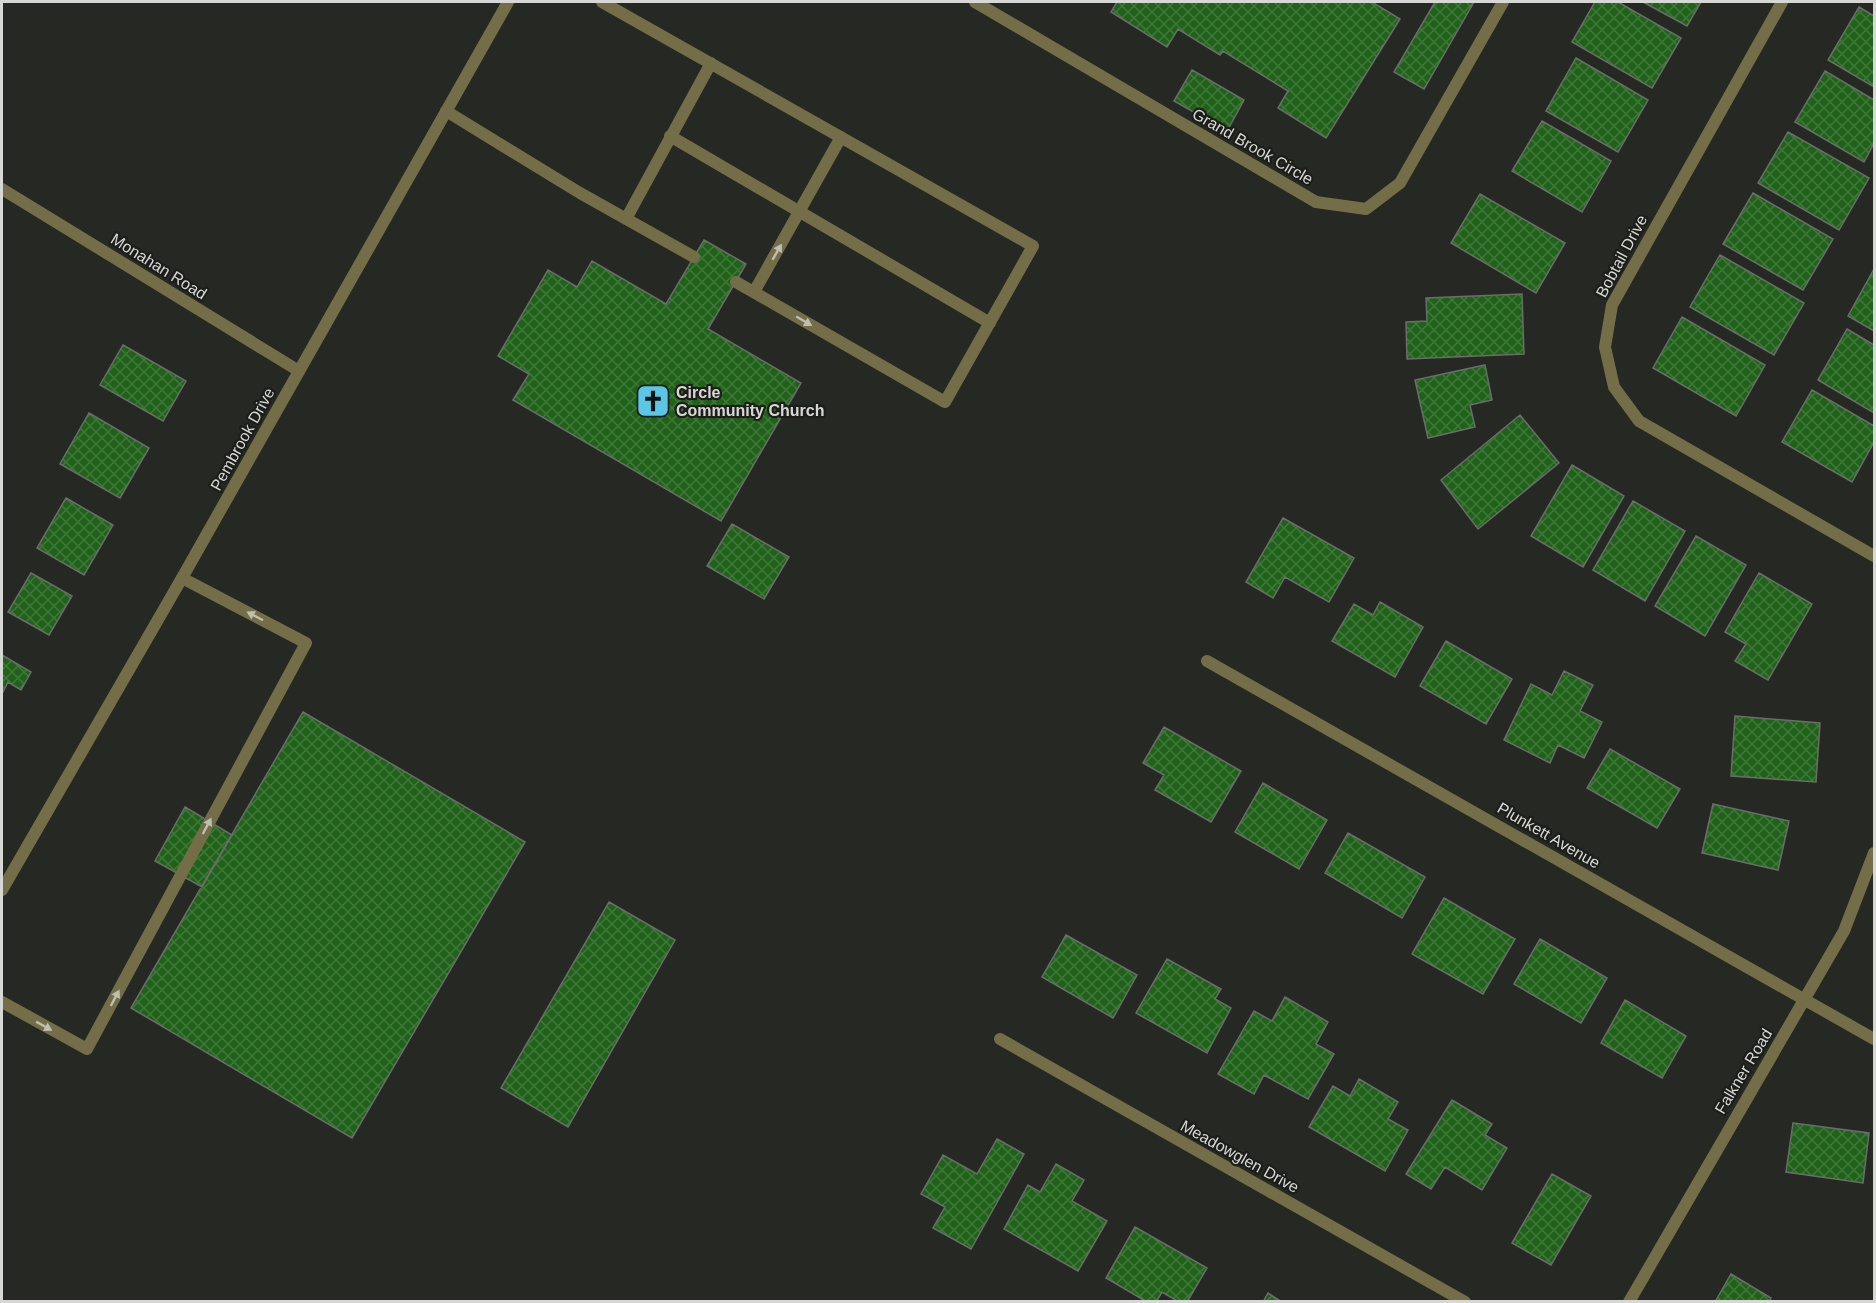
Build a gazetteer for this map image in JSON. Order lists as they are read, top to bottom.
{
  "streets": {
    "street": [
      "Grand Brook Circle",
      "Bobtail Drive",
      "Monahan Road",
      "Pembrook Drive",
      "Plunkett Avenue",
      "Falkner Road",
      "Meadowglen Drive"
    ]
  },
  "crossings": [
    ["Monahan Road", "Pembrook Drive"],
    ["Plunkett Avenue", "Falkner Road"]
  ],
  "places": {
    "church": ["Circle Community Church"]
  }
}
